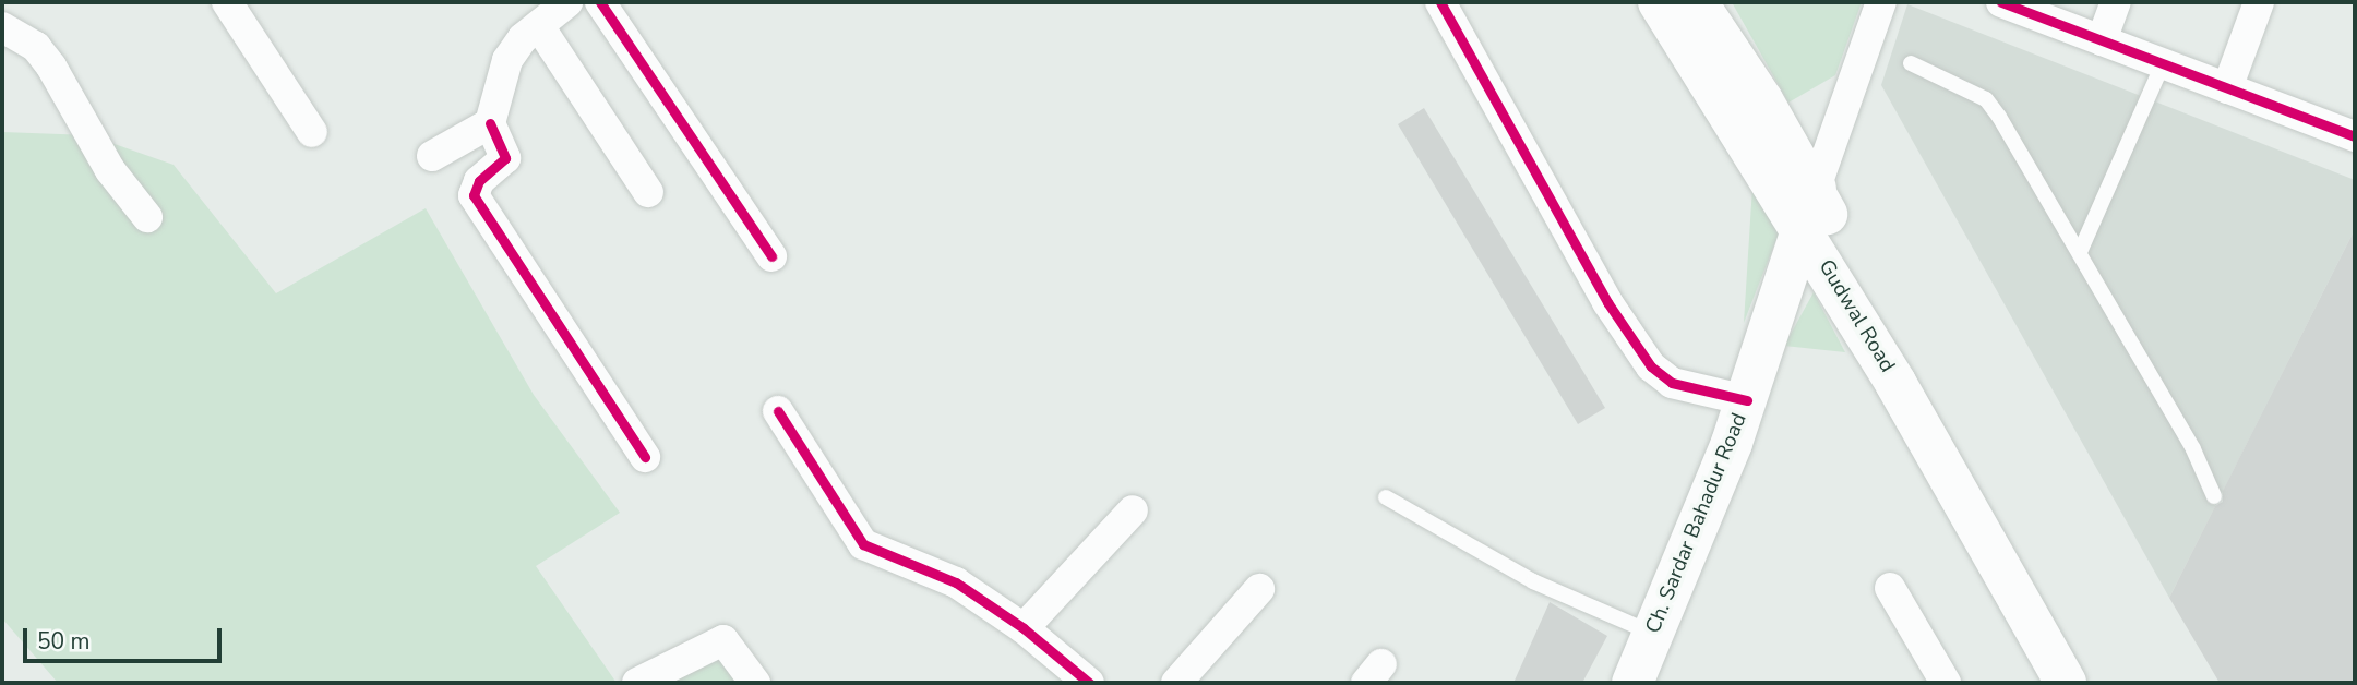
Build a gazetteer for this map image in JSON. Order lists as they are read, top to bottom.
{
  "streets": {
    "main road": ["Gudwal Road", "Ch. Sardar Bahadur Road"]
  },
  "crossings": [
    ["Gudwal Road", "Ch. Sardar Bahadur Road"]
  ],
  "scale_bar": "50 m"
}
